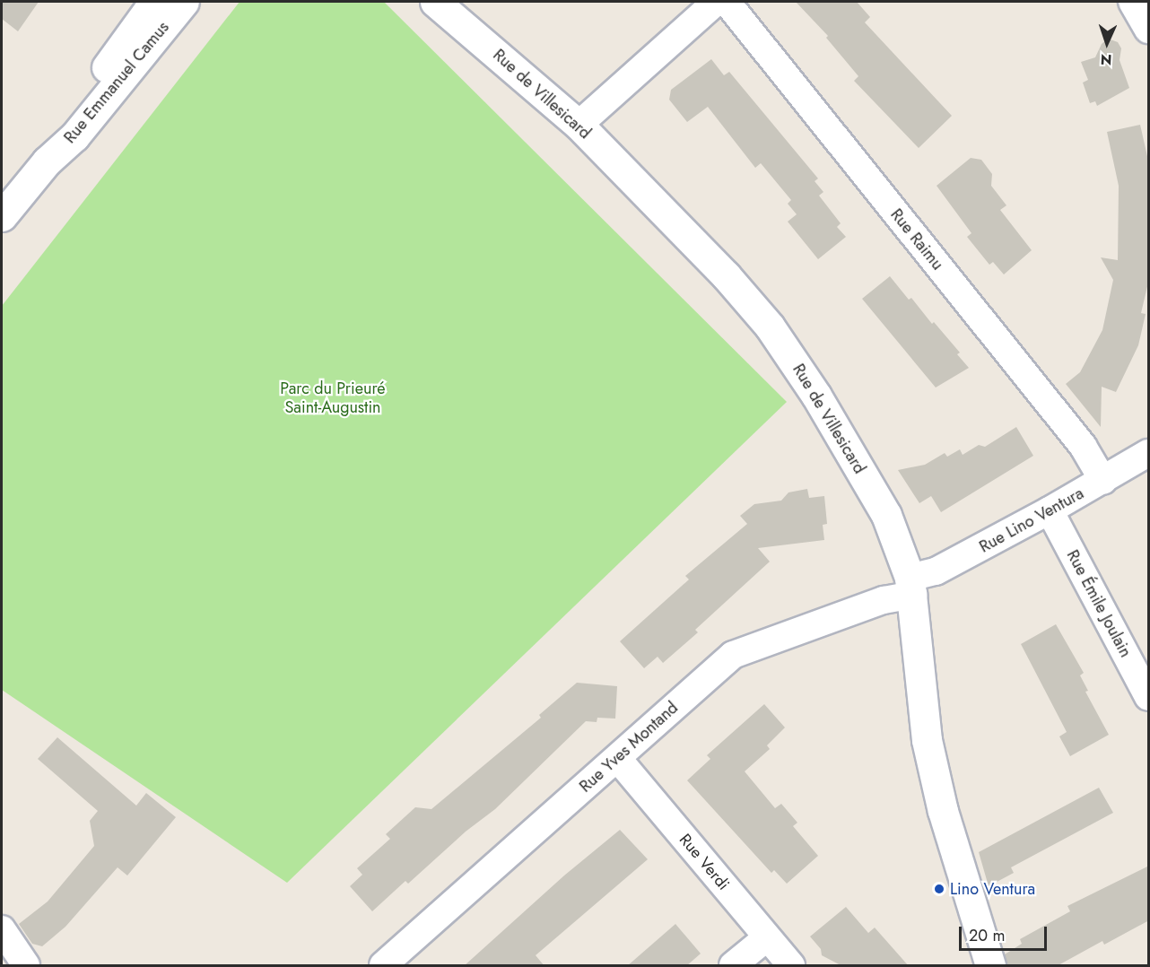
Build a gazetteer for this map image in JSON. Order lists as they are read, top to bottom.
{
  "streets": {
    "street": [
      "Rue Emmanuel Camus",
      "Rue de Villesicard",
      "Rue Raimu",
      "Rue Lino Ventura",
      "Rue Émile Joulain",
      "Rue Yves Montand",
      "Rue Verdi"
    ]
  },
  "crossings": [
    ["Rue de Villesicard", "Rue Lino Ventura"],
    ["Rue de Villesicard", "Rue Yves Montand"],
    ["Rue Raimu", "Rue Lino Ventura"],
    ["Rue Lino Ventura", "Rue Émile Joulain"],
    ["Rue Lino Ventura", "Rue Yves Montand"],
    ["Rue Yves Montand", "Rue Verdi"]
  ],
  "parks": ["Parc du Prieuré Saint-Augustin"],
  "places": ["Lino Ventura"],
  "scale_bar": "20 m",
  "north": "bottom"
}
